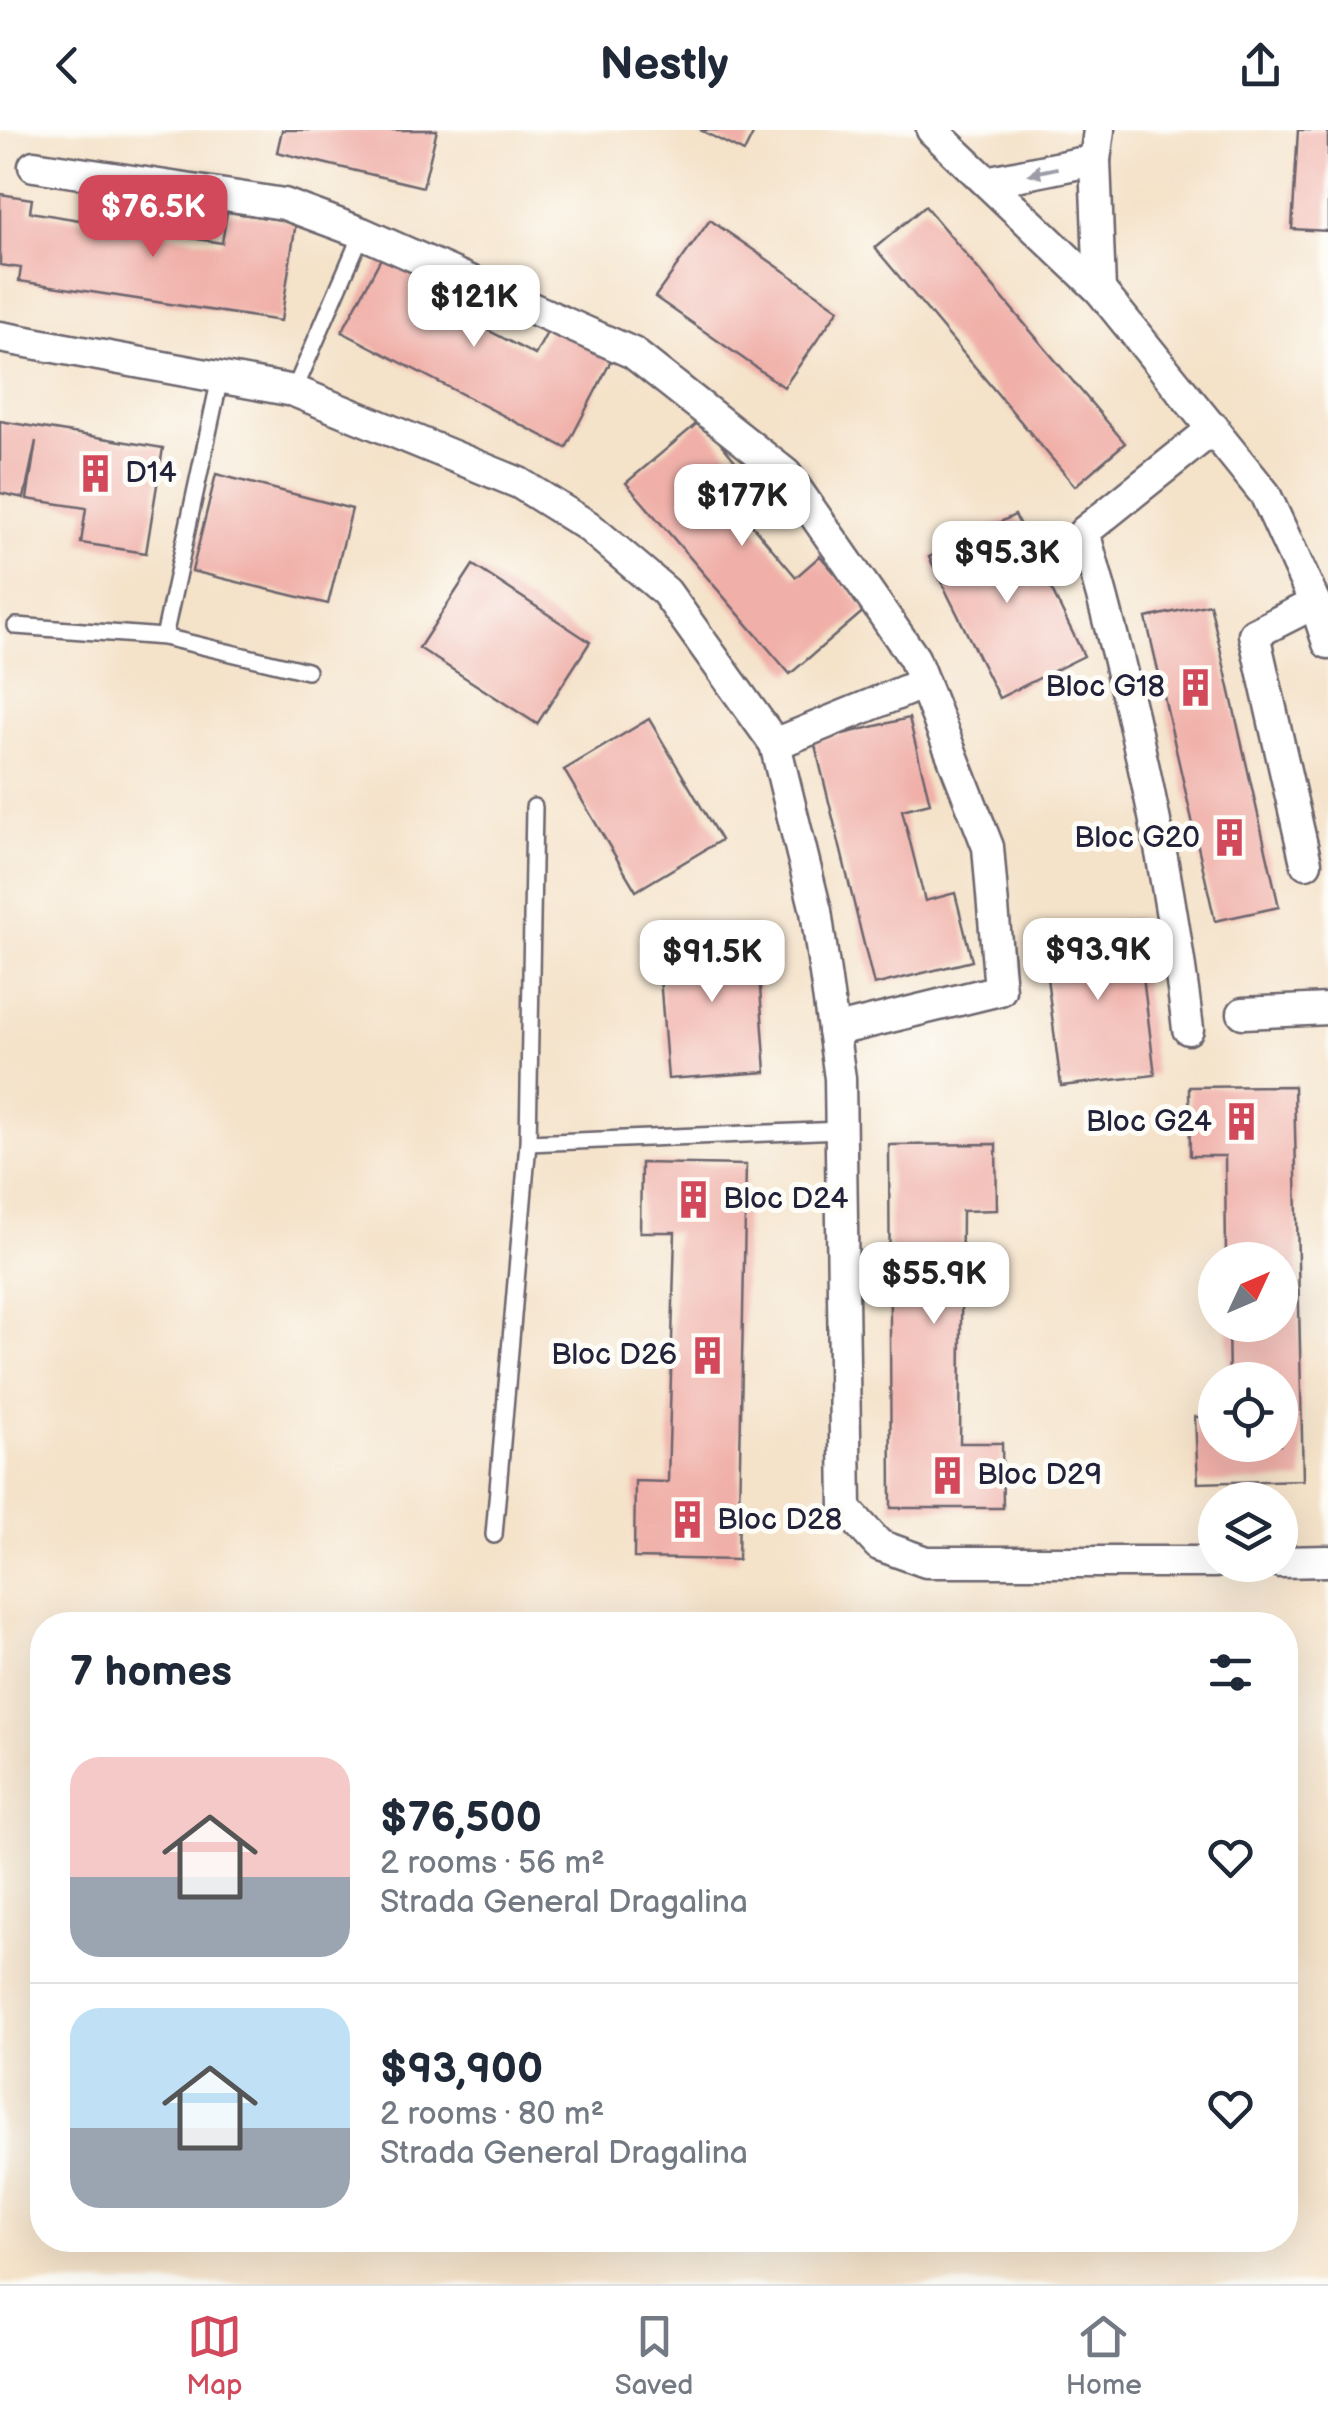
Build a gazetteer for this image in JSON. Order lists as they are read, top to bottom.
{
  "places": {
    "building": [
      "D14",
      "Bloc G18",
      "Bloc G20",
      "Bloc G24",
      "Bloc D24",
      "Bloc D26",
      "Bloc D29",
      "Bloc D28"
    ]
  },
  "north": "top right",
  "page": {
    "header": "Nestly",
    "price": [
      "$76.5K",
      "$121K",
      "$177K",
      "$95.3K",
      "$93.9K",
      "$91.5K",
      "$55.9K"
    ],
    "heading": "7 homes",
    "list": [
      {
        "name": "$76,500",
        "note": "2 rooms · 56 m² · Strada General Dragalina"
      },
      {
        "name": "$93,900",
        "note": "2 rooms · 80 m² · Strada General Dragalina"
      }
    ],
    "tabs": ["Map", "Saved", "Home"]
  }
}
